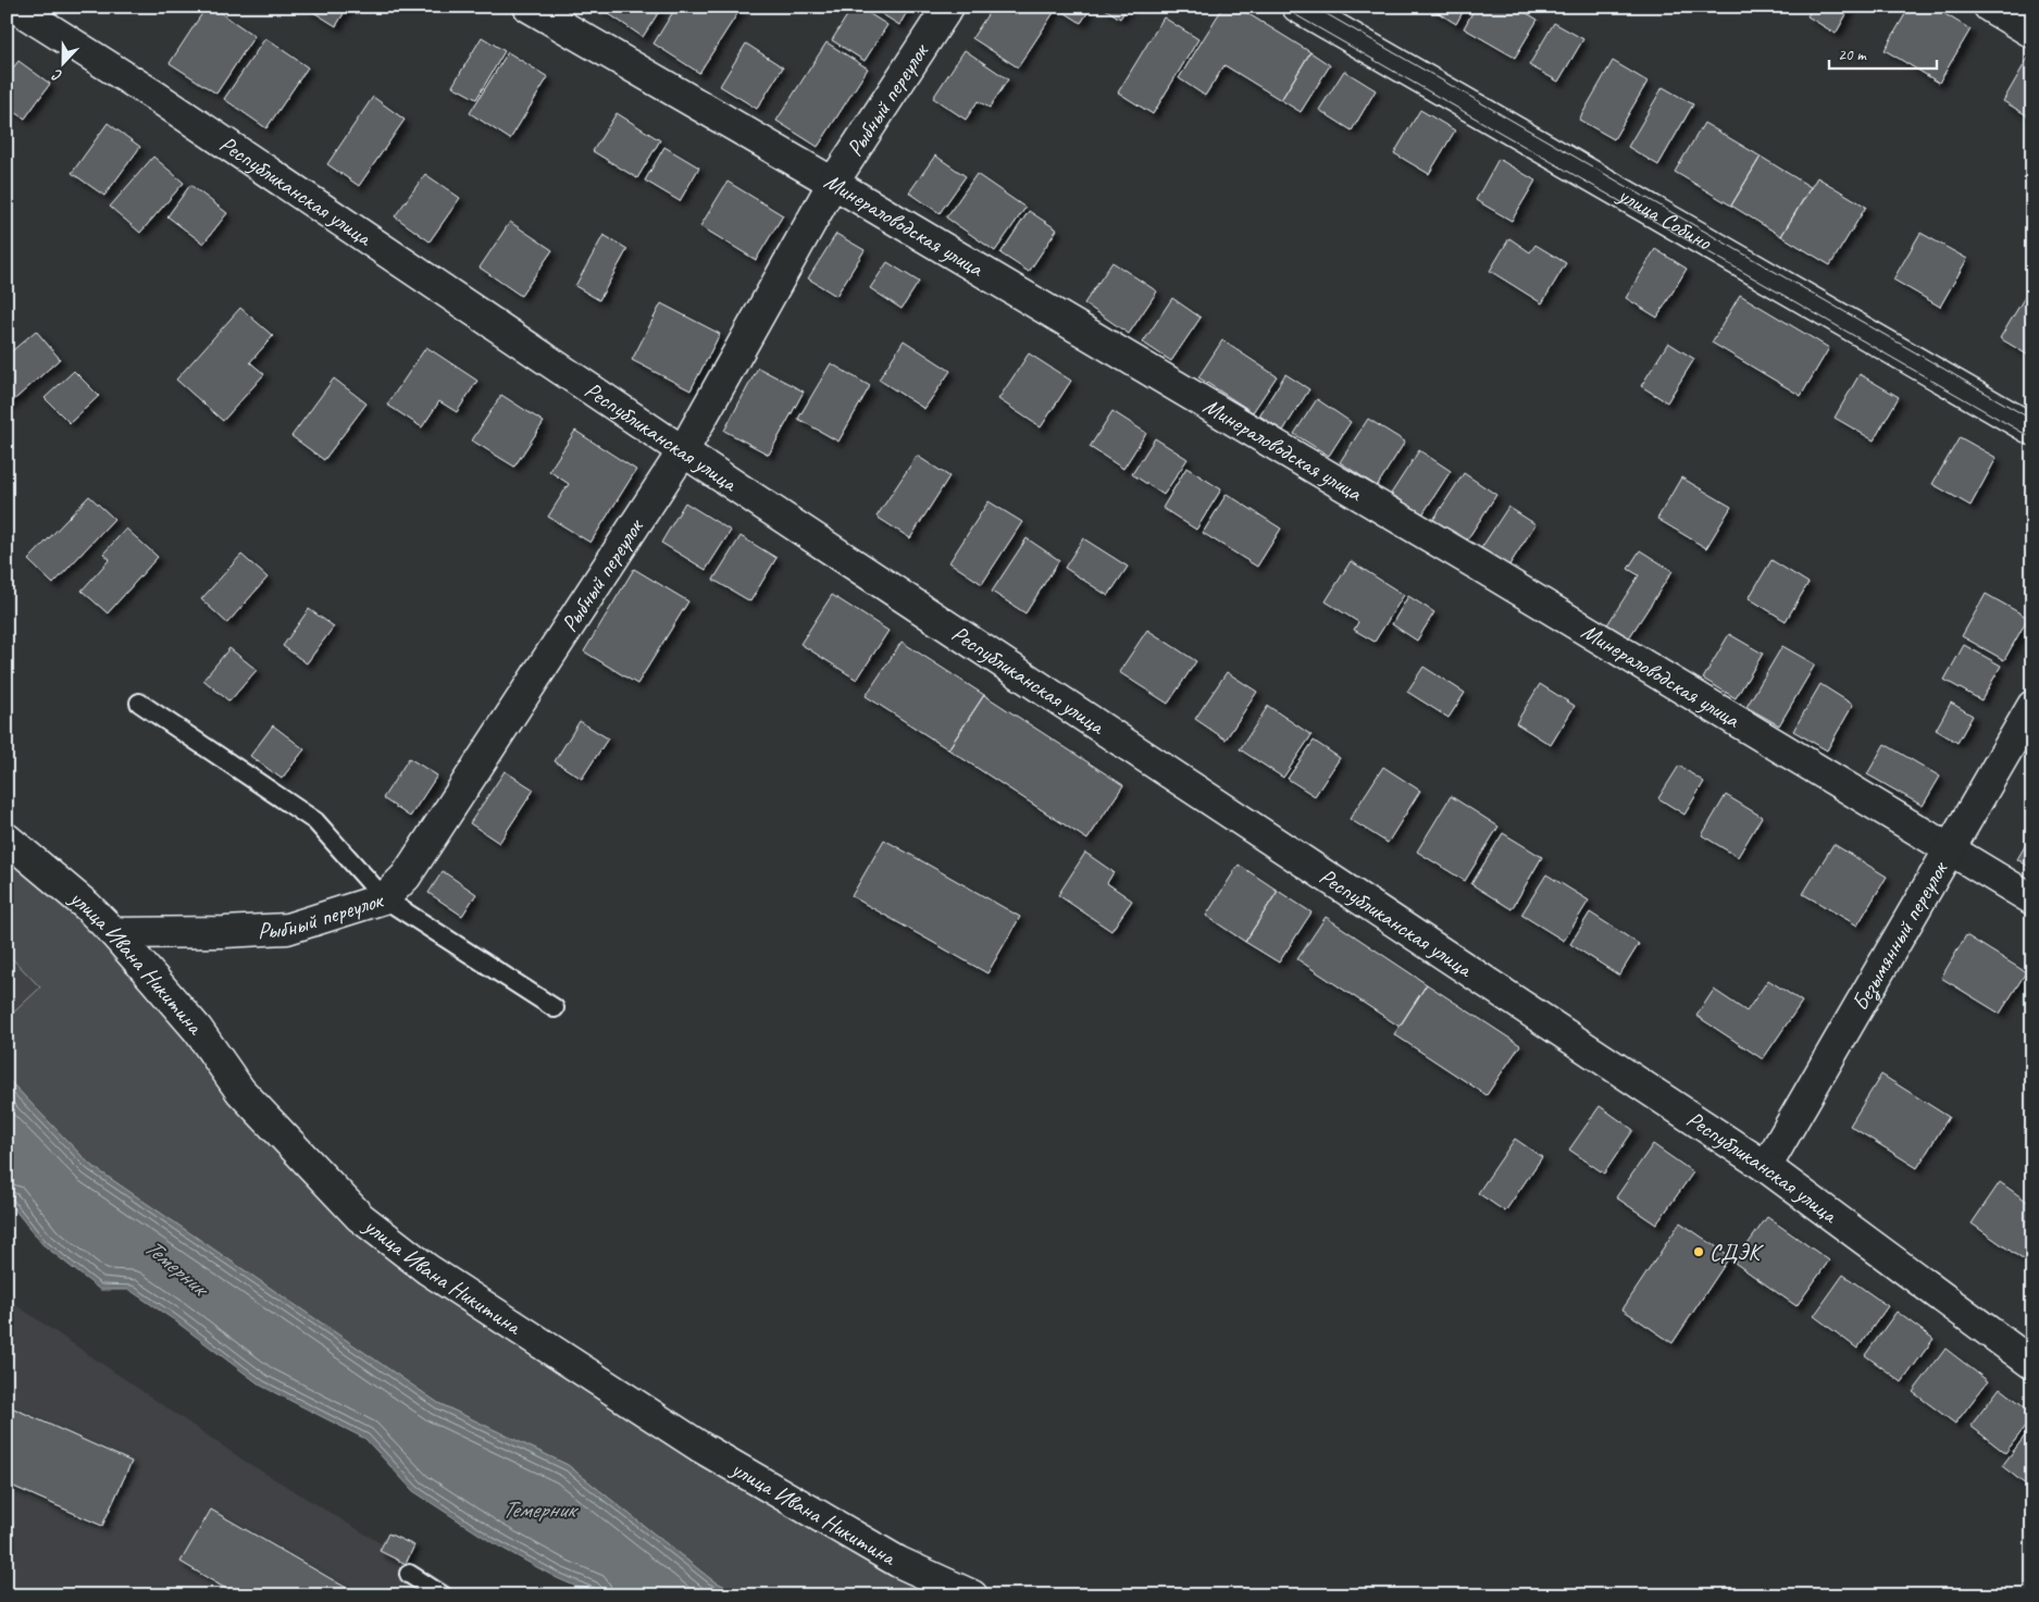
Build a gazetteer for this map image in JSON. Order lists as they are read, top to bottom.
{
  "streets": {
    "street": [
      "Рыбный переулок",
      "Республиканская улица",
      "улица Собино",
      "Минераловодская улица",
      "Безымянный переулок",
      "улица Ивана Никитина"
    ]
  },
  "crossings": [
    ["Рыбный переулок", "Республиканская улица"],
    ["Рыбный переулок", "Минераловодская улица"],
    ["Рыбный переулок", "улица Ивана Никитина"],
    ["Республиканская улица", "Безымянный переулок"],
    ["Минераловодская улица", "Безымянный переулок"]
  ],
  "water": ["Темерник"],
  "places": ["СДЭК"],
  "scale_bar": "20 m",
  "north": "bottom"
}
